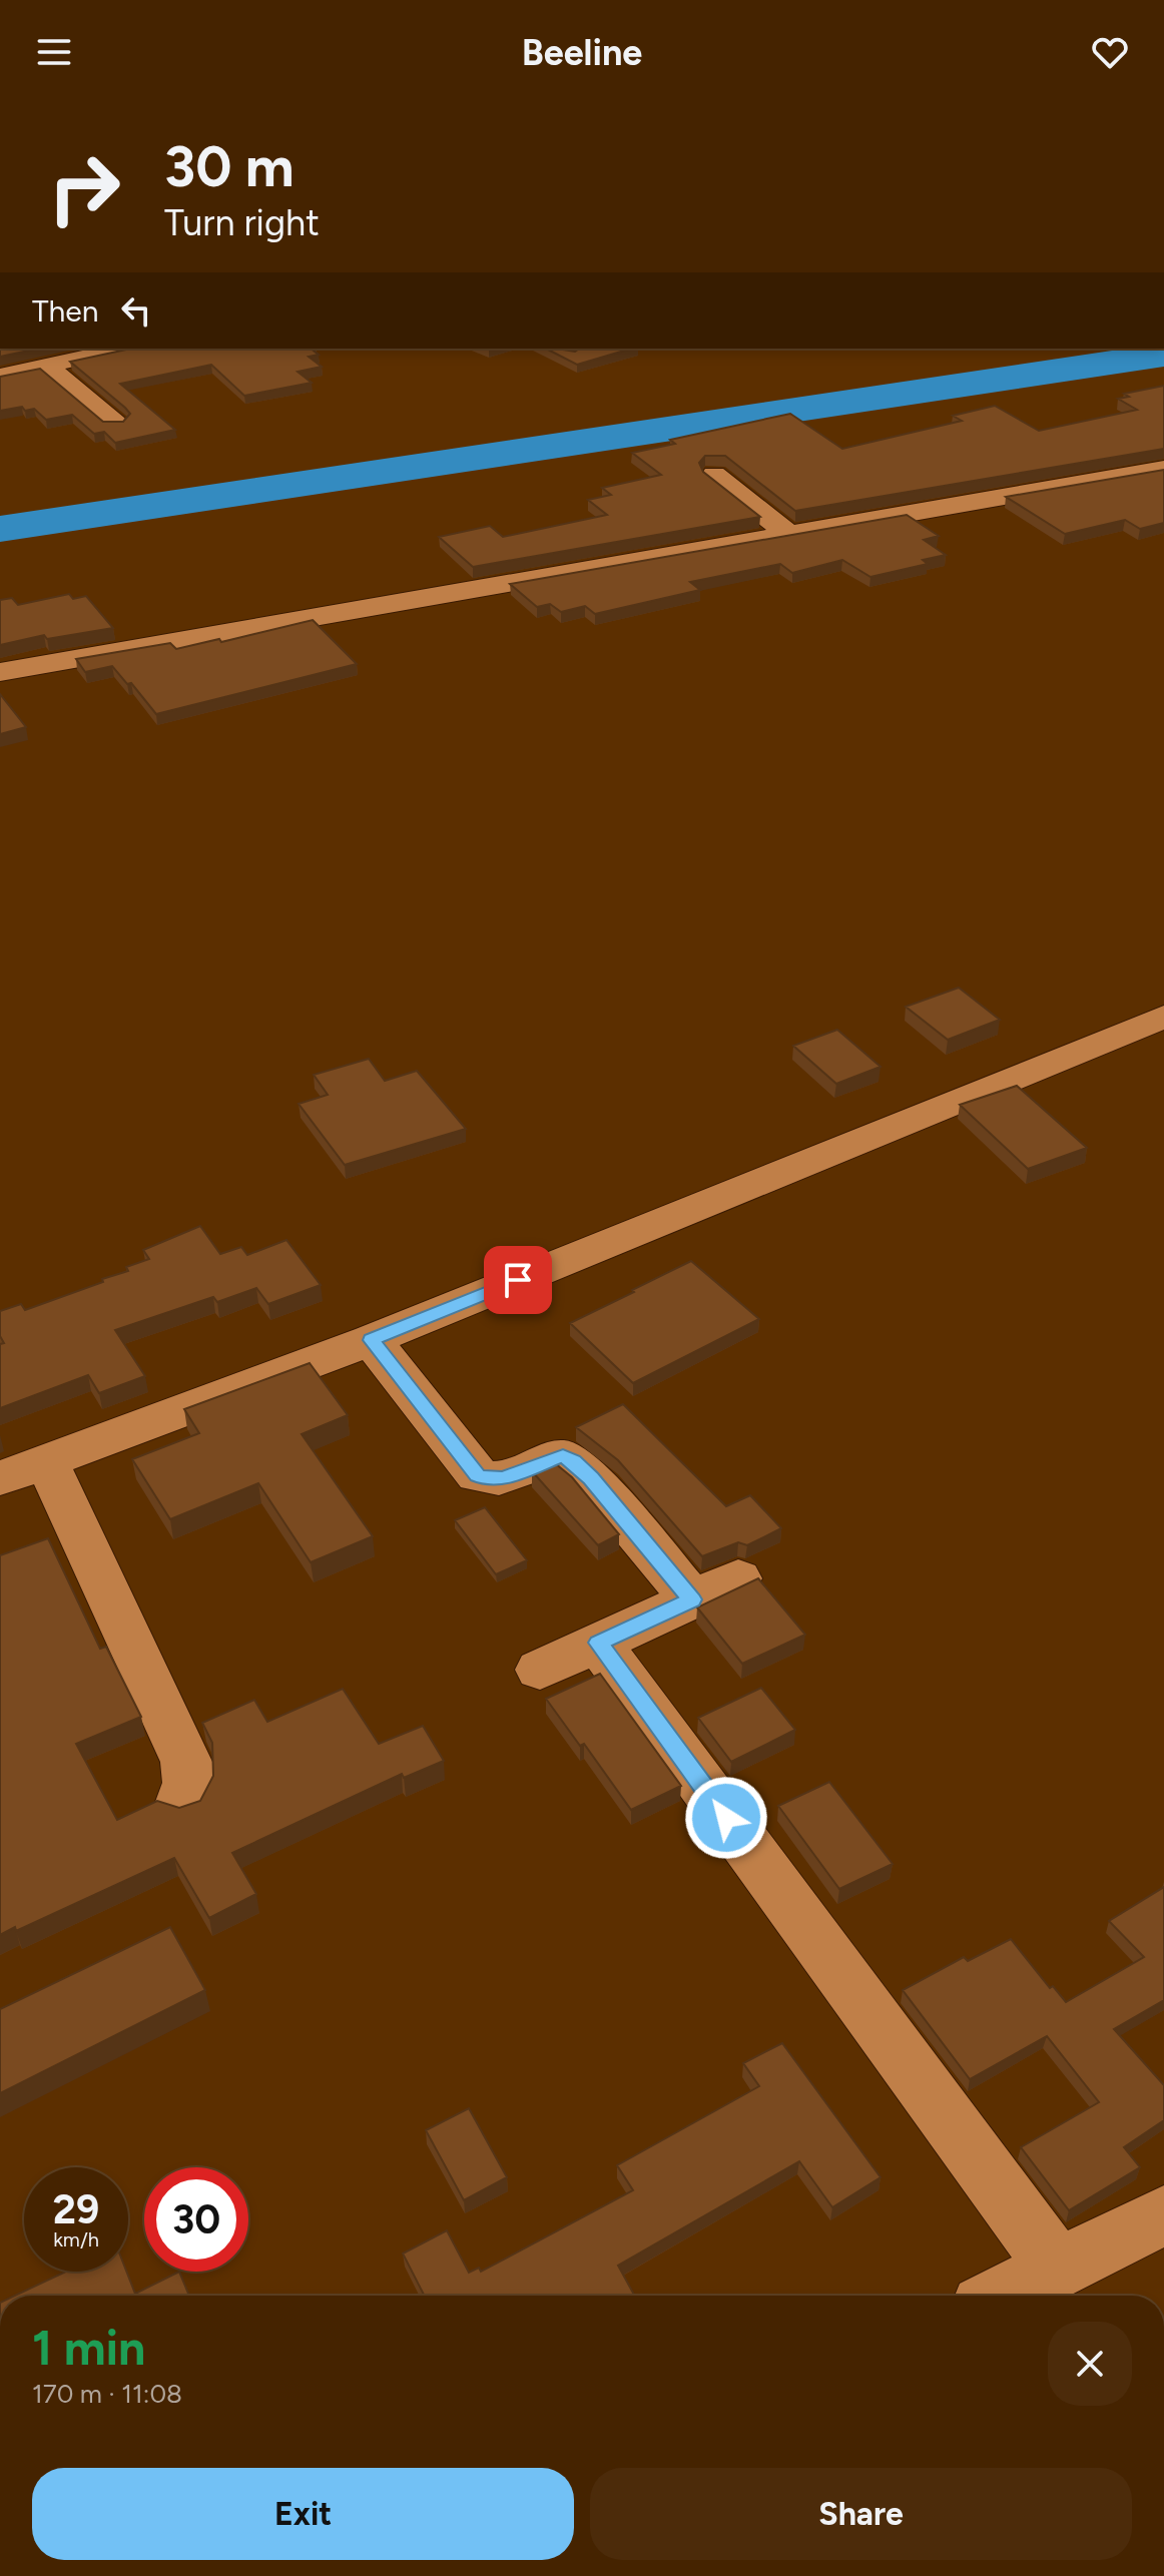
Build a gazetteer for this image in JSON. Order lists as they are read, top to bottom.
{
  "page": {
    "header": "Beeline",
    "turn": ["30 m", "Turn right"],
    "then": "Then",
    "speed": "29 km/h",
    "limit": "30",
    "heading": ["1 min", "170 m · 11:08"],
    "buttons": ["Exit", "Share"]
  }
}
